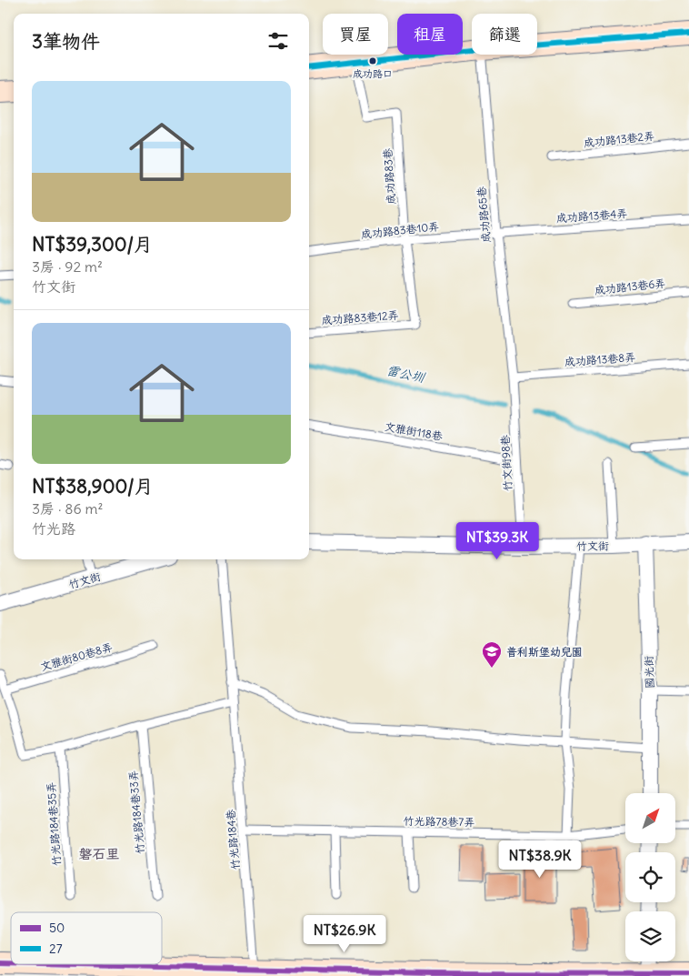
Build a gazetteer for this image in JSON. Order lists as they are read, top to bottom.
{
  "streets": {
    "street": ["竹文街", "國光街"],
    "lane": [
      "成功路13巷2弄",
      "成功路83巷",
      "成功路65巷",
      "成功路13巷4弄",
      "成功路83巷10弄",
      "成功路13巷6弄",
      "成功路83巷12弄",
      "成功路13巷8弄",
      "文雅街118巷",
      "竹文街98巷",
      "文雅街80巷8弄",
      "竹光路184巷33弄",
      "竹光路78巷7弄",
      "竹光路184巷35弄",
      "竹光路184巷"
    ]
  },
  "crossings": [
    ["成功路83巷", "成功路83巷10弄"],
    ["成功路83巷", "成功路83巷12弄"],
    ["成功路65巷", "成功路13巷4弄"],
    ["成功路65巷", "成功路83巷10弄"],
    ["成功路65巷", "成功路13巷8弄"],
    ["成功路65巷", "竹文街98巷"],
    ["成功路13巷4弄", "成功路83巷10弄"],
    ["成功路13巷8弄", "竹文街98巷"],
    ["文雅街118巷", "竹文街98巷"],
    ["竹文街98巷", "竹文街"],
    ["竹文街", "國光街"],
    ["竹光路78巷7弄", "竹光路184巷"]
  ],
  "districts": ["磐石里"],
  "water": ["雷公圳"],
  "places": {
    "other": ["成功路口"],
    "school or university": ["普利斯堡幼兒園"]
  },
  "lines": ["transit line 27", "transit line 50"],
  "legend": ["50", "27"],
  "north": "top right",
  "page": {
    "chip": ["買屋", "租屋", "篩選"],
    "heading": "3筆物件",
    "list": [
      {
        "name": "NT$39,300/月",
        "note": "3房 · 92 m² · 竹文街"
      },
      {
        "name": "NT$38,900/月",
        "note": "3房 · 86 m² · 竹光路"
      }
    ],
    "price": ["NT$39.3K", "NT$38.9K", "NT$26.9K"]
  }
}
